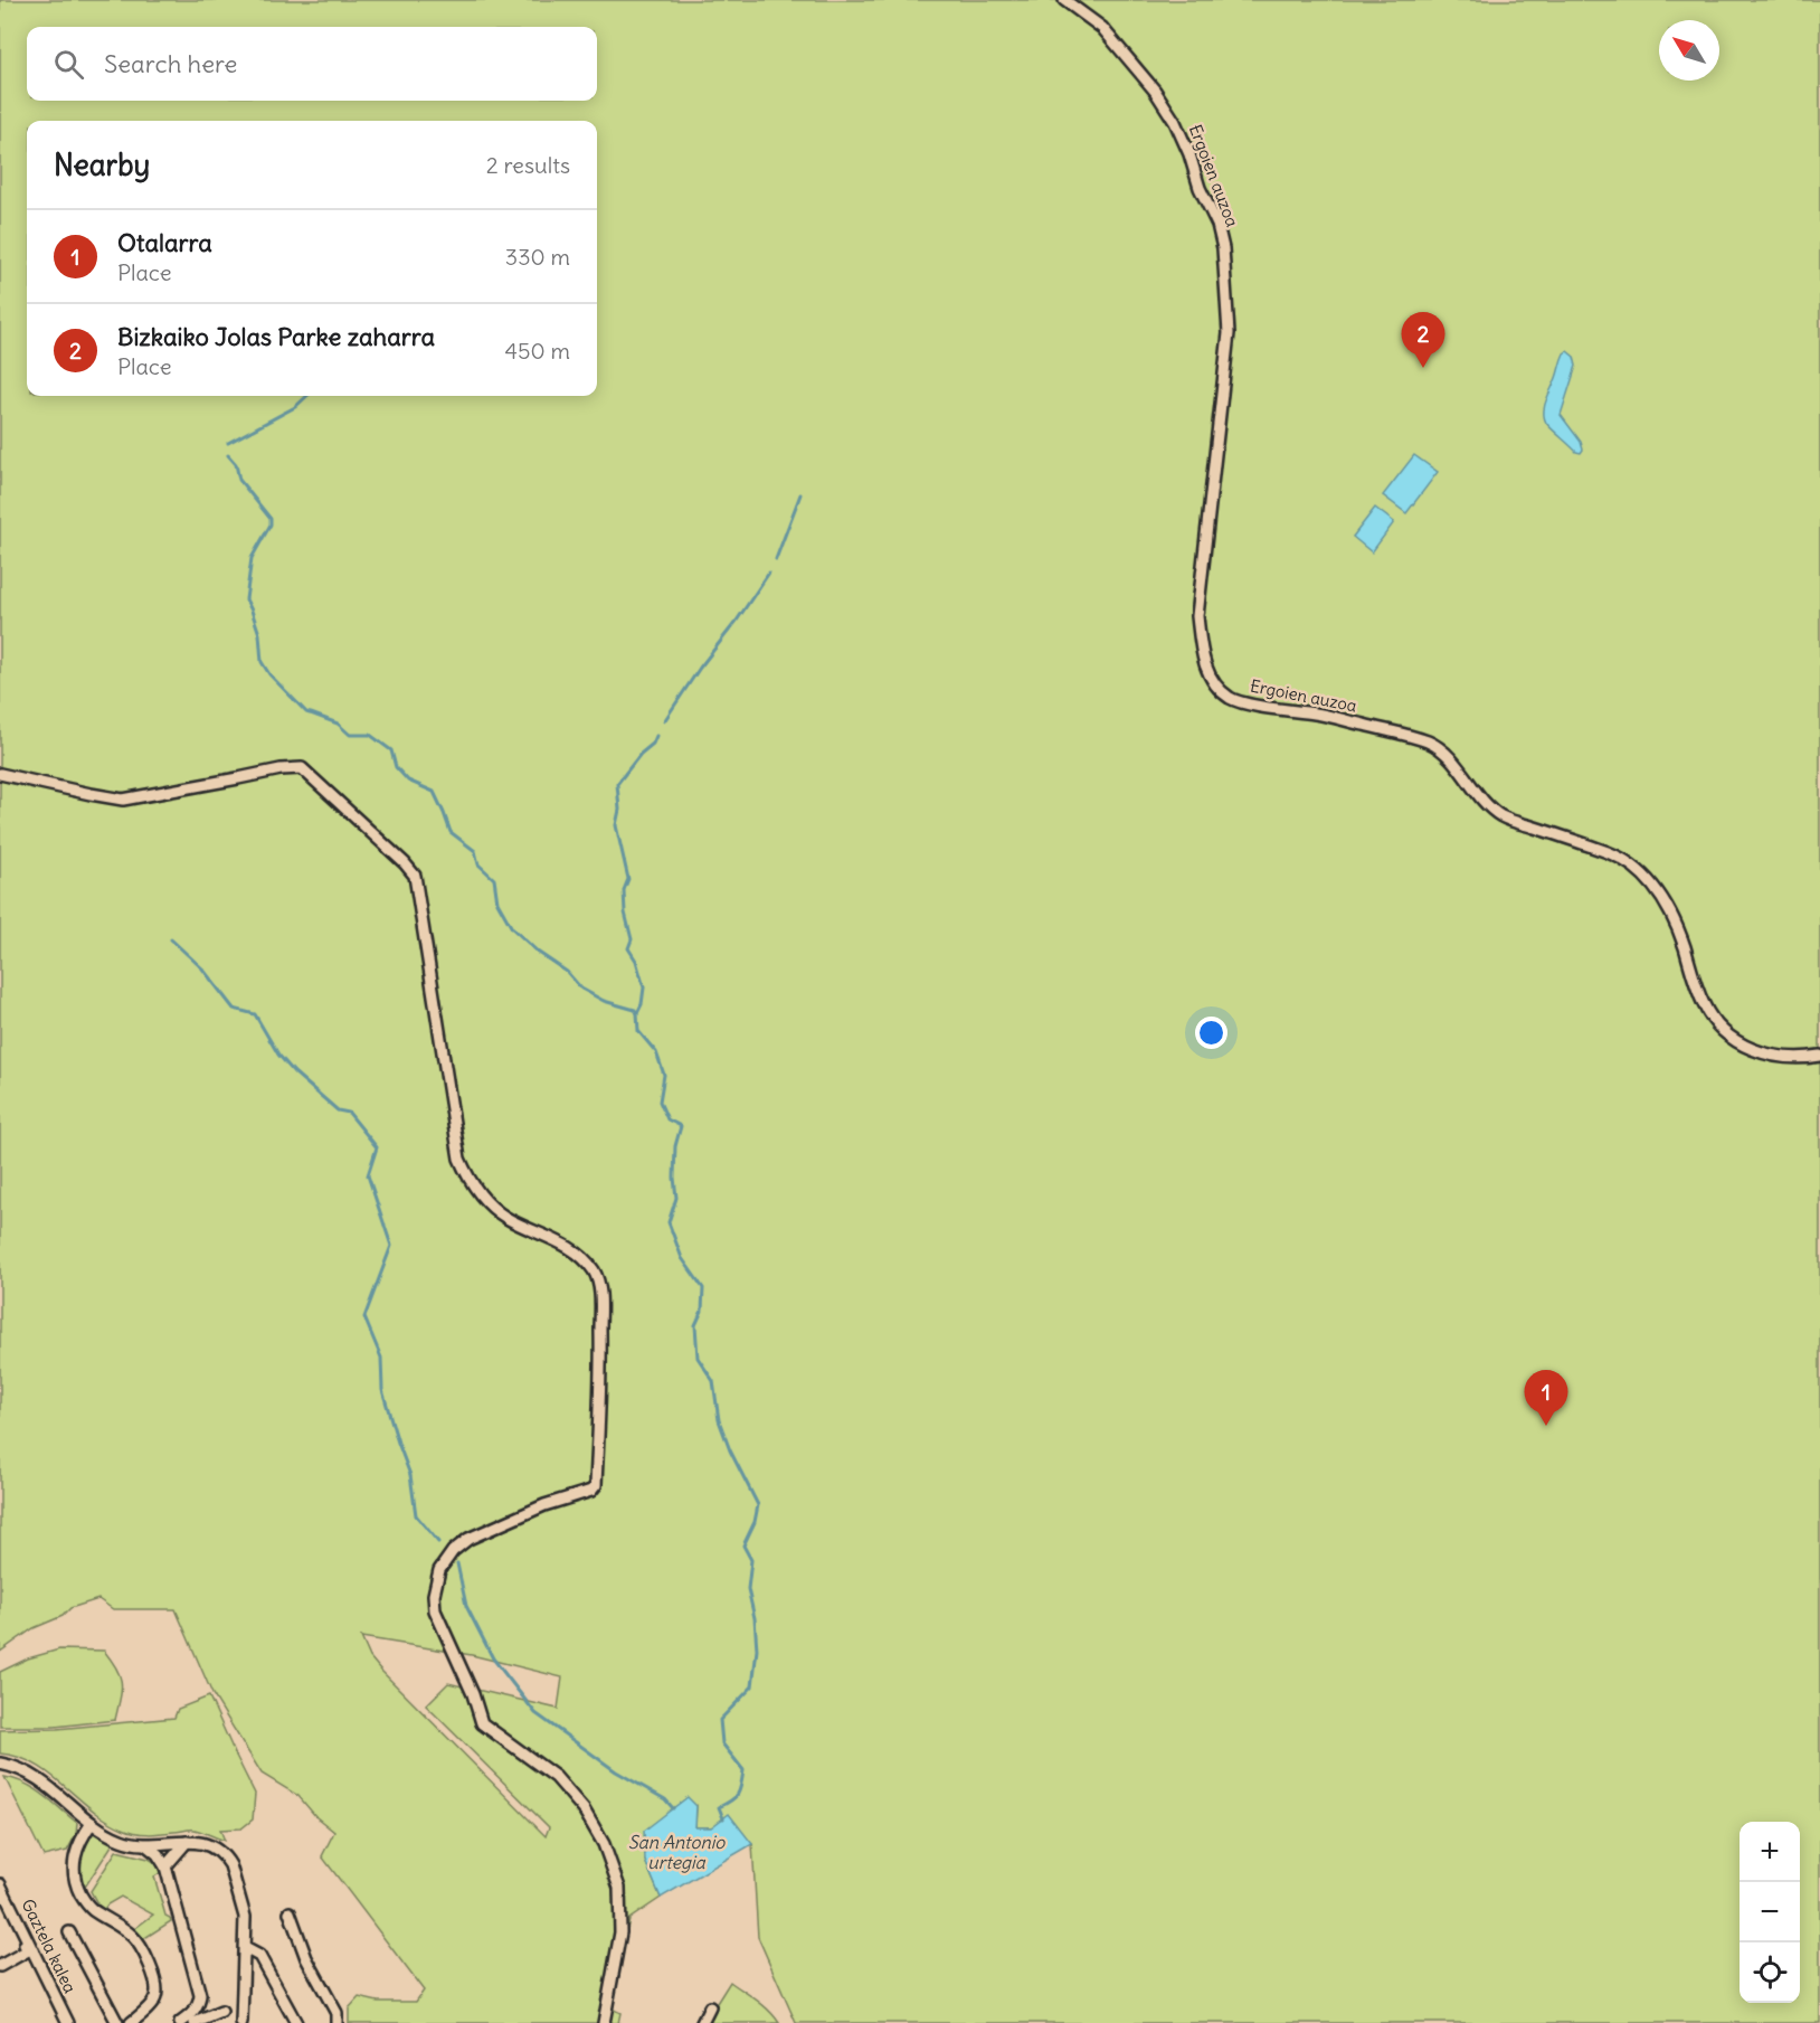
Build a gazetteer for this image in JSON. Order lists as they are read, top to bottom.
{
  "streets": {
    "street": ["Ergoien auzoa", "Gaztela kalea"]
  },
  "water": ["San Antonio urtegia"],
  "north": "top left",
  "page": {
    "search": "Search here",
    "heading": ["Nearby", "2 results"],
    "list": [
      {
        "mark": "1",
        "name": "Otalarra",
        "note": "Place",
        "value": "330 m"
      },
      {
        "mark": "2",
        "name": "Bizkaiko Jolas Parke zaharra",
        "note": "Place",
        "value": "450 m"
      }
    ],
    "pins": ["2", "1"],
    "map_buttons": ["+", "−"]
  }
}
